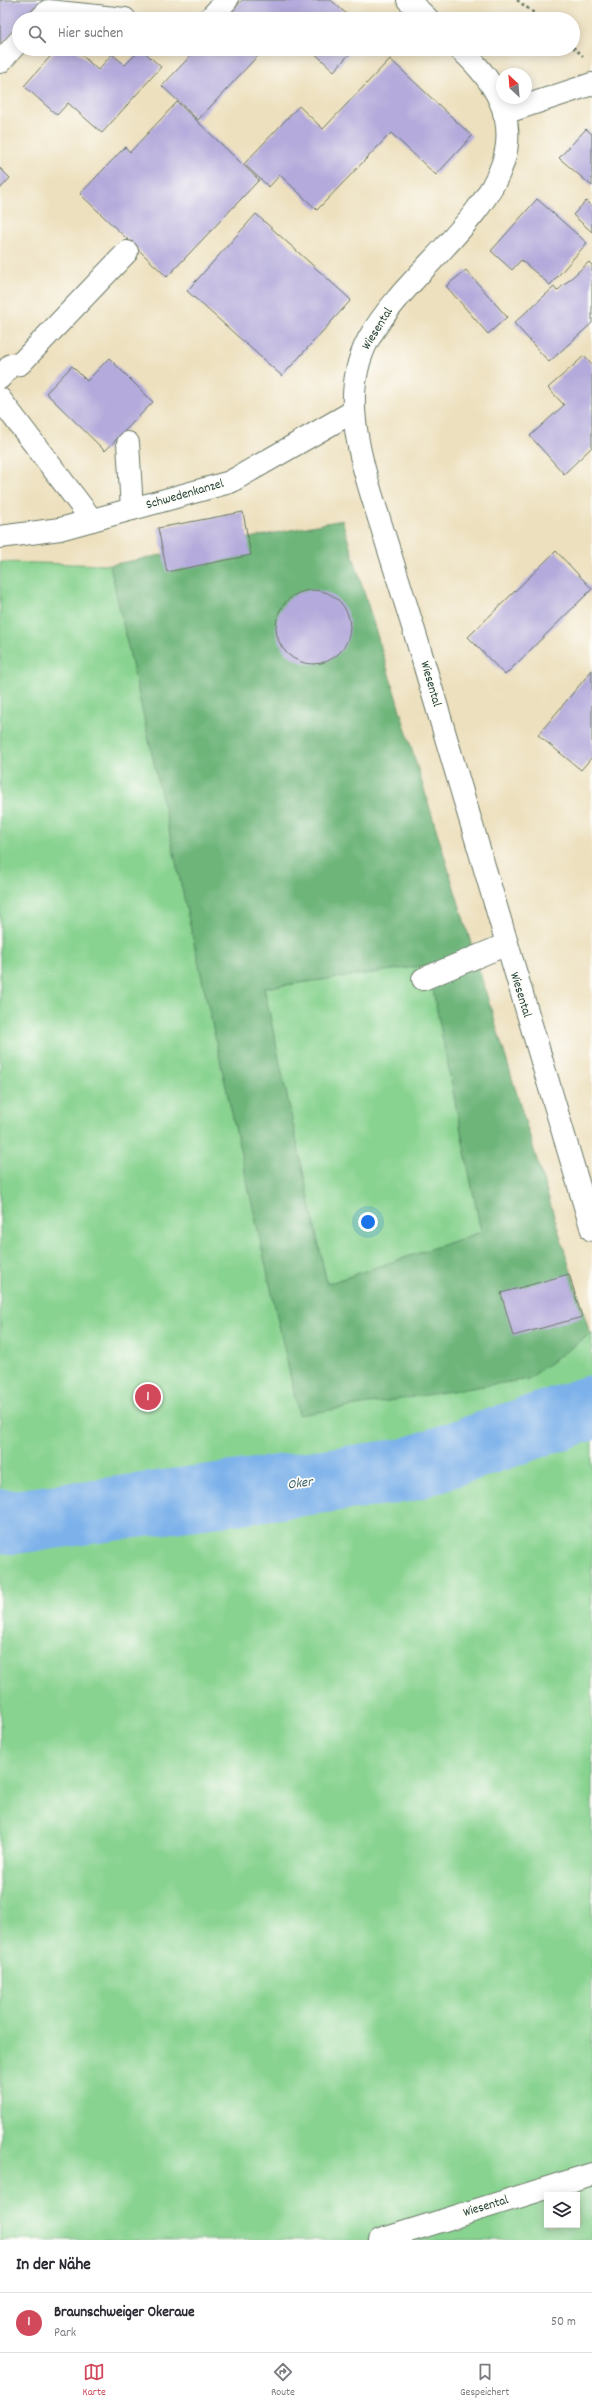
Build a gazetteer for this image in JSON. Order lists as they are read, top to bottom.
{
  "streets": {
    "street": ["Wiesental", "Schwedenkanzel"]
  },
  "crossings": [
    ["Wiesental", "Schwedenkanzel"]
  ],
  "water": ["Oker"],
  "north": "top left",
  "page": {
    "search": "Hier suchen",
    "pins": "1",
    "heading": "In der Nähe",
    "list": [
      {
        "mark": "1",
        "name": "Braunschweiger Okeraue",
        "note": "Park",
        "value": "50 m"
      }
    ],
    "nav": ["Karte", "Route", "Gespeichert"]
  }
}
